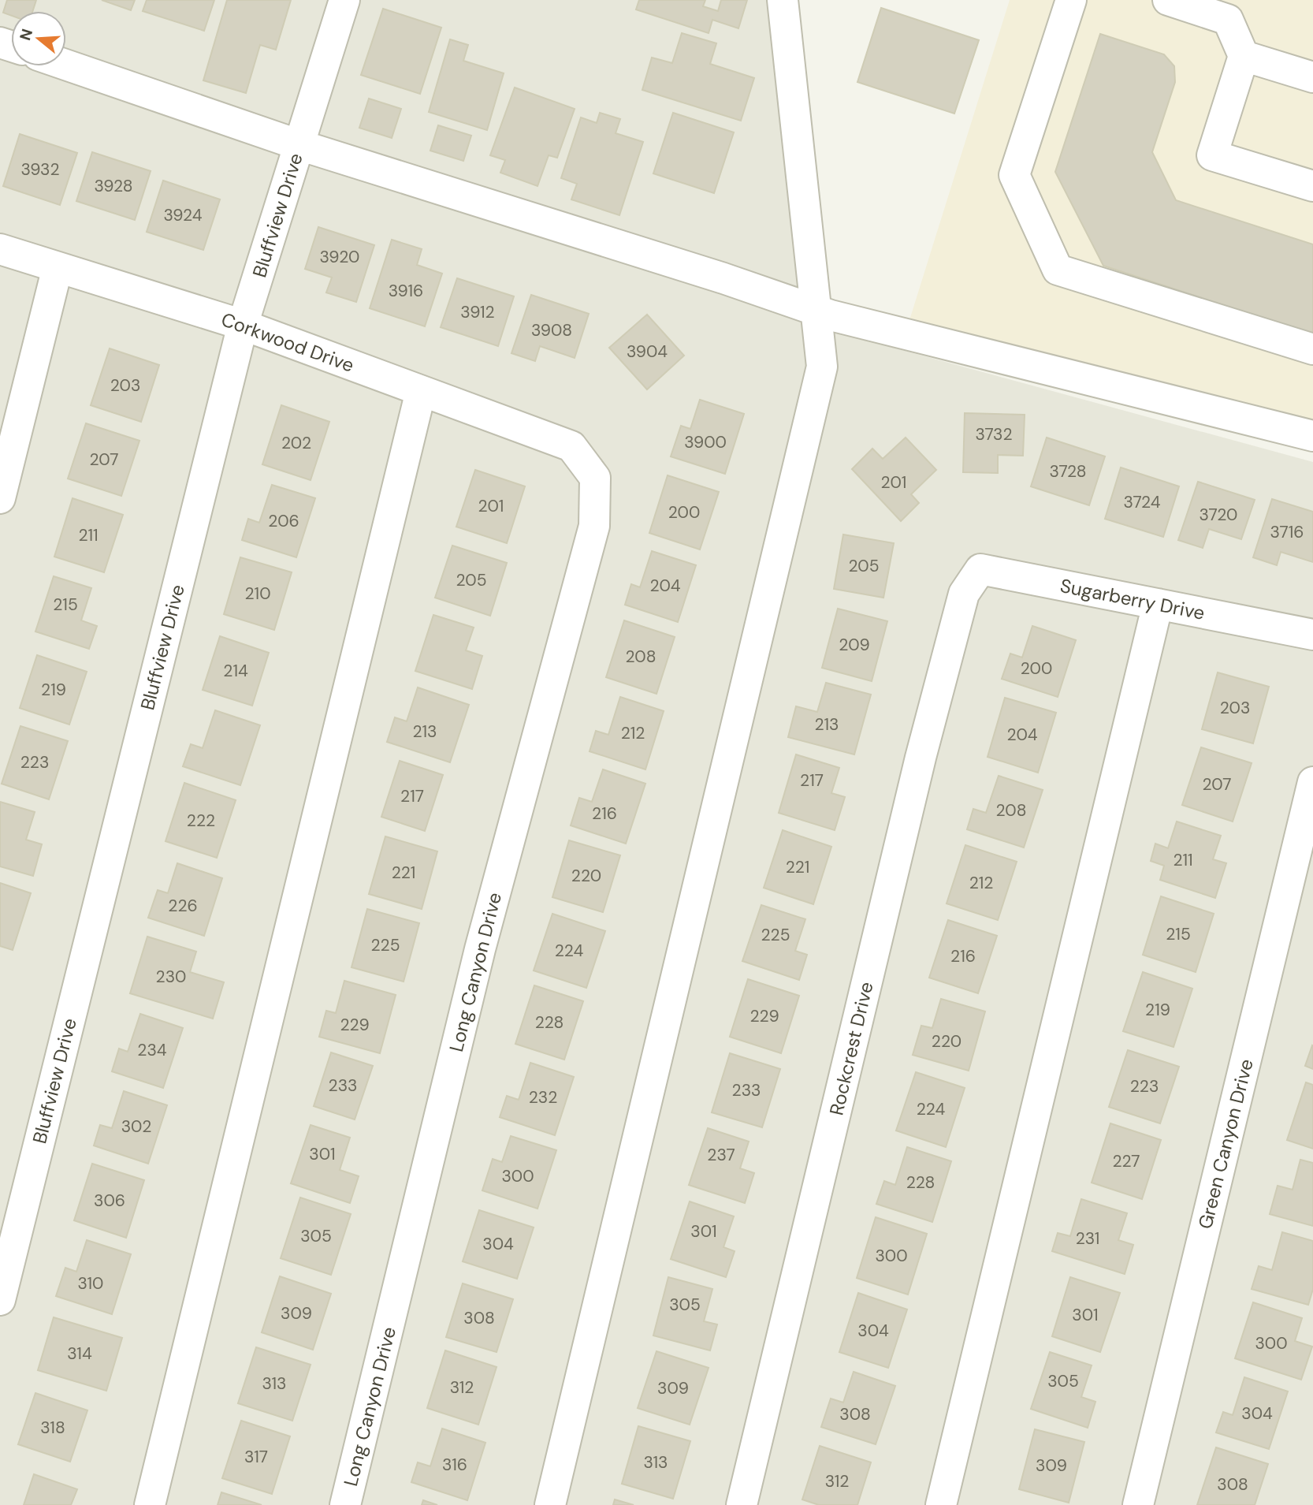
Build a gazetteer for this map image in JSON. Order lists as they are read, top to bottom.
{
  "streets": {
    "street": [
      "Bluffview Drive",
      "Corkwood Drive",
      "Sugarberry Drive",
      "Long Canyon Drive",
      "Rockcrest Drive",
      "Green Canyon Drive"
    ]
  },
  "crossings": [
    ["Bluffview Drive", "Corkwood Drive"],
    ["Corkwood Drive", "Long Canyon Drive"],
    ["Sugarberry Drive", "Rockcrest Drive"]
  ],
  "house_numbers": [
    "3932",
    "3928",
    "3924",
    "3920",
    "3916",
    "3912",
    "3908",
    "3904",
    "203",
    "3732",
    "3900",
    "202",
    "207",
    "3728",
    "201",
    "3724",
    "201",
    "200",
    "3720",
    "206",
    "3716",
    "211",
    "205",
    "205",
    "204",
    "210",
    "215",
    "209",
    "208",
    "200",
    "214",
    "219",
    "203",
    "213",
    "213",
    "212",
    "204",
    "223",
    "217",
    "207",
    "217",
    "208",
    "216",
    "222",
    "211",
    "221",
    "221",
    "220",
    "212",
    "226",
    "215",
    "225",
    "225",
    "224",
    "216",
    "230",
    "219",
    "229",
    "228",
    "229",
    "220",
    "234",
    "233",
    "223",
    "233",
    "232",
    "224",
    "302",
    "301",
    "237",
    "227",
    "300",
    "228",
    "306",
    "301",
    "305",
    "231",
    "304",
    "300",
    "310",
    "305",
    "309",
    "301",
    "308",
    "304",
    "300",
    "314",
    "305",
    "313",
    "312",
    "309",
    "304",
    "308",
    "318",
    "317",
    "313",
    "316",
    "309",
    "312",
    "308"
  ],
  "north": "left"
}
